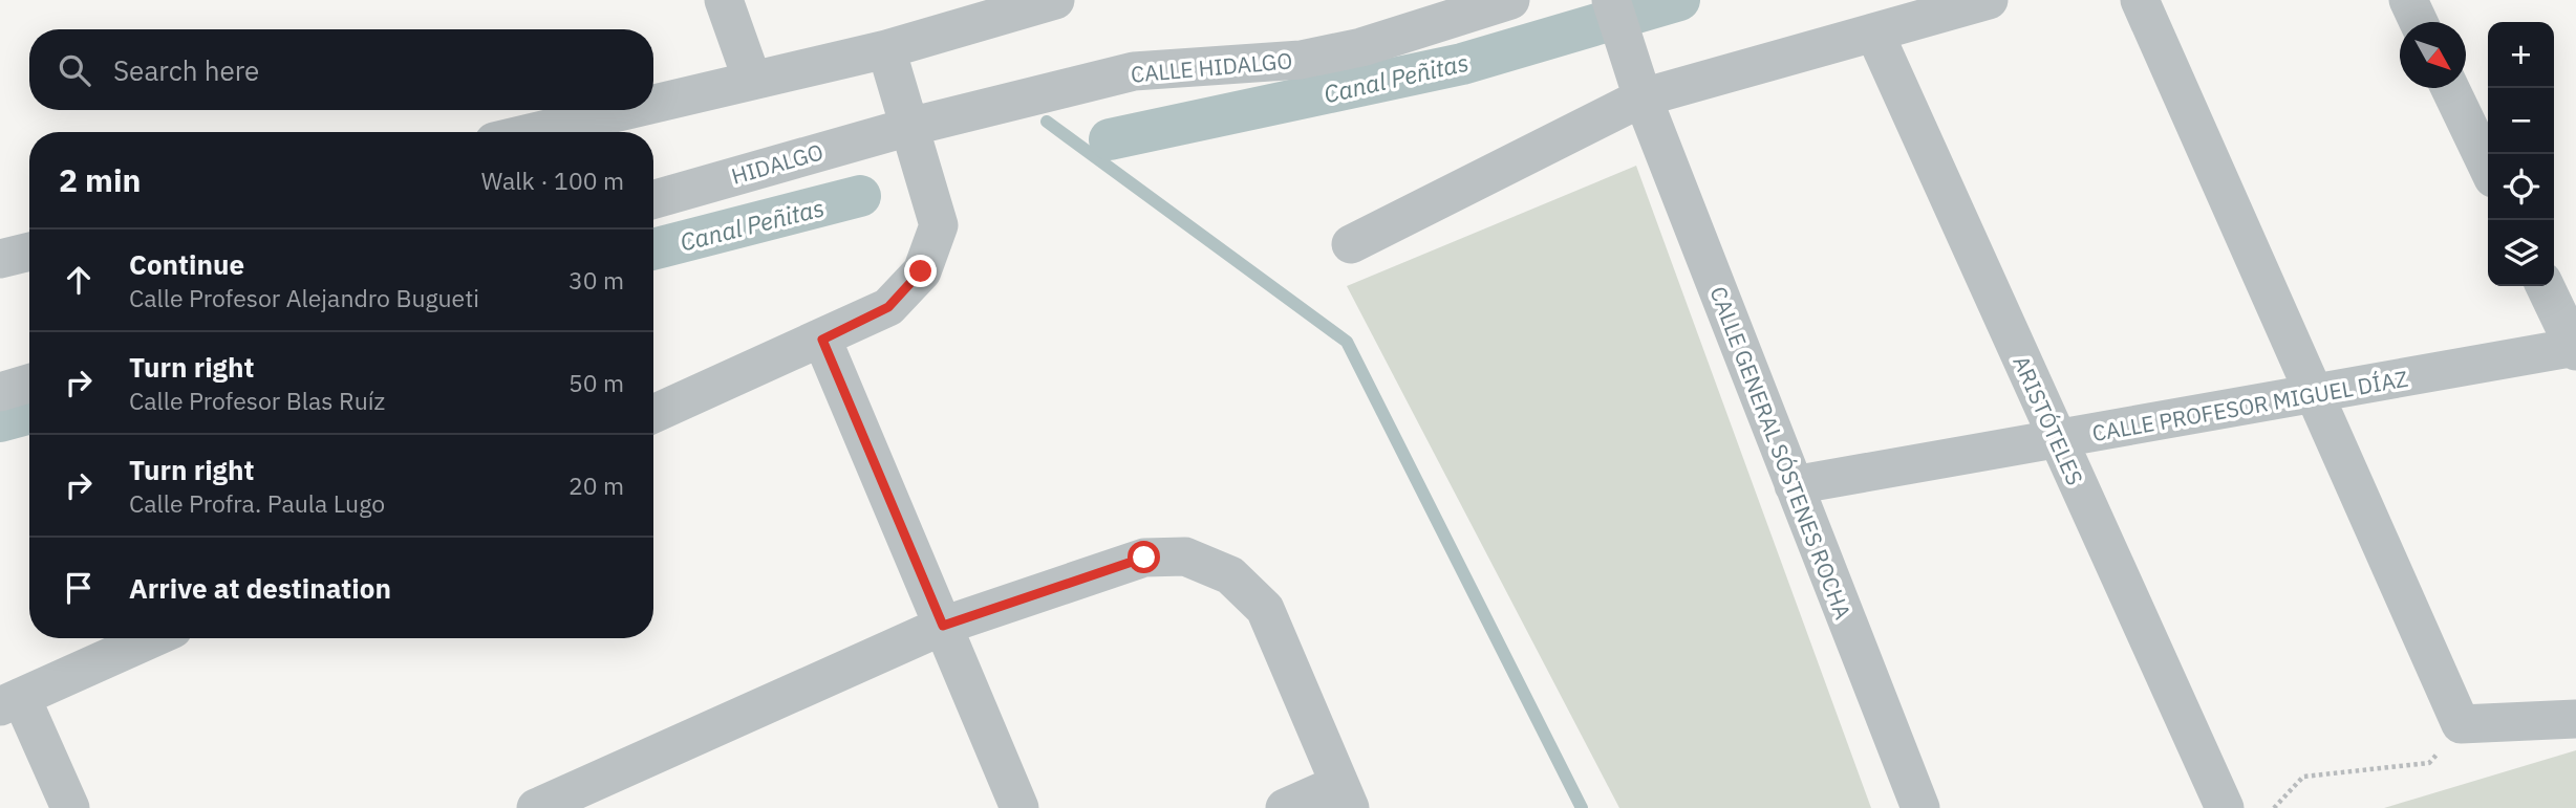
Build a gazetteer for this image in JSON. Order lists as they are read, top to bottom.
{
  "streets": {
    "street": [
      "CALLE HIDALGO",
      "HIDALGO",
      "CALLE PROFESOR MIGUEL DÍAZ",
      "ARISTÓTELES",
      "CALLE GENERAL SÓSTENES ROCHA"
    ]
  },
  "crossings": [
    ["CALLE HIDALGO", "HIDALGO"],
    ["CALLE PROFESOR MIGUEL DÍAZ", "ARISTÓTELES"],
    ["CALLE PROFESOR MIGUEL DÍAZ", "CALLE GENERAL SÓSTENES ROCHA"]
  ],
  "water": ["Canal Peñitas"],
  "north": "bottom right",
  "page": {
    "map_buttons": ["+", "−"],
    "search": "Search here",
    "heading": ["2 min", "Walk · 100 m"],
    "list": [
      ["Continue", "Calle Profesor Alejandro Bugueti", "30 m"],
      ["Turn right", "Calle Profesor Blas Ruíz", "50 m"],
      ["Turn right", "Calle Profra. Paula Lugo", "20 m"],
      "Arrive at destination"
    ]
  }
}
